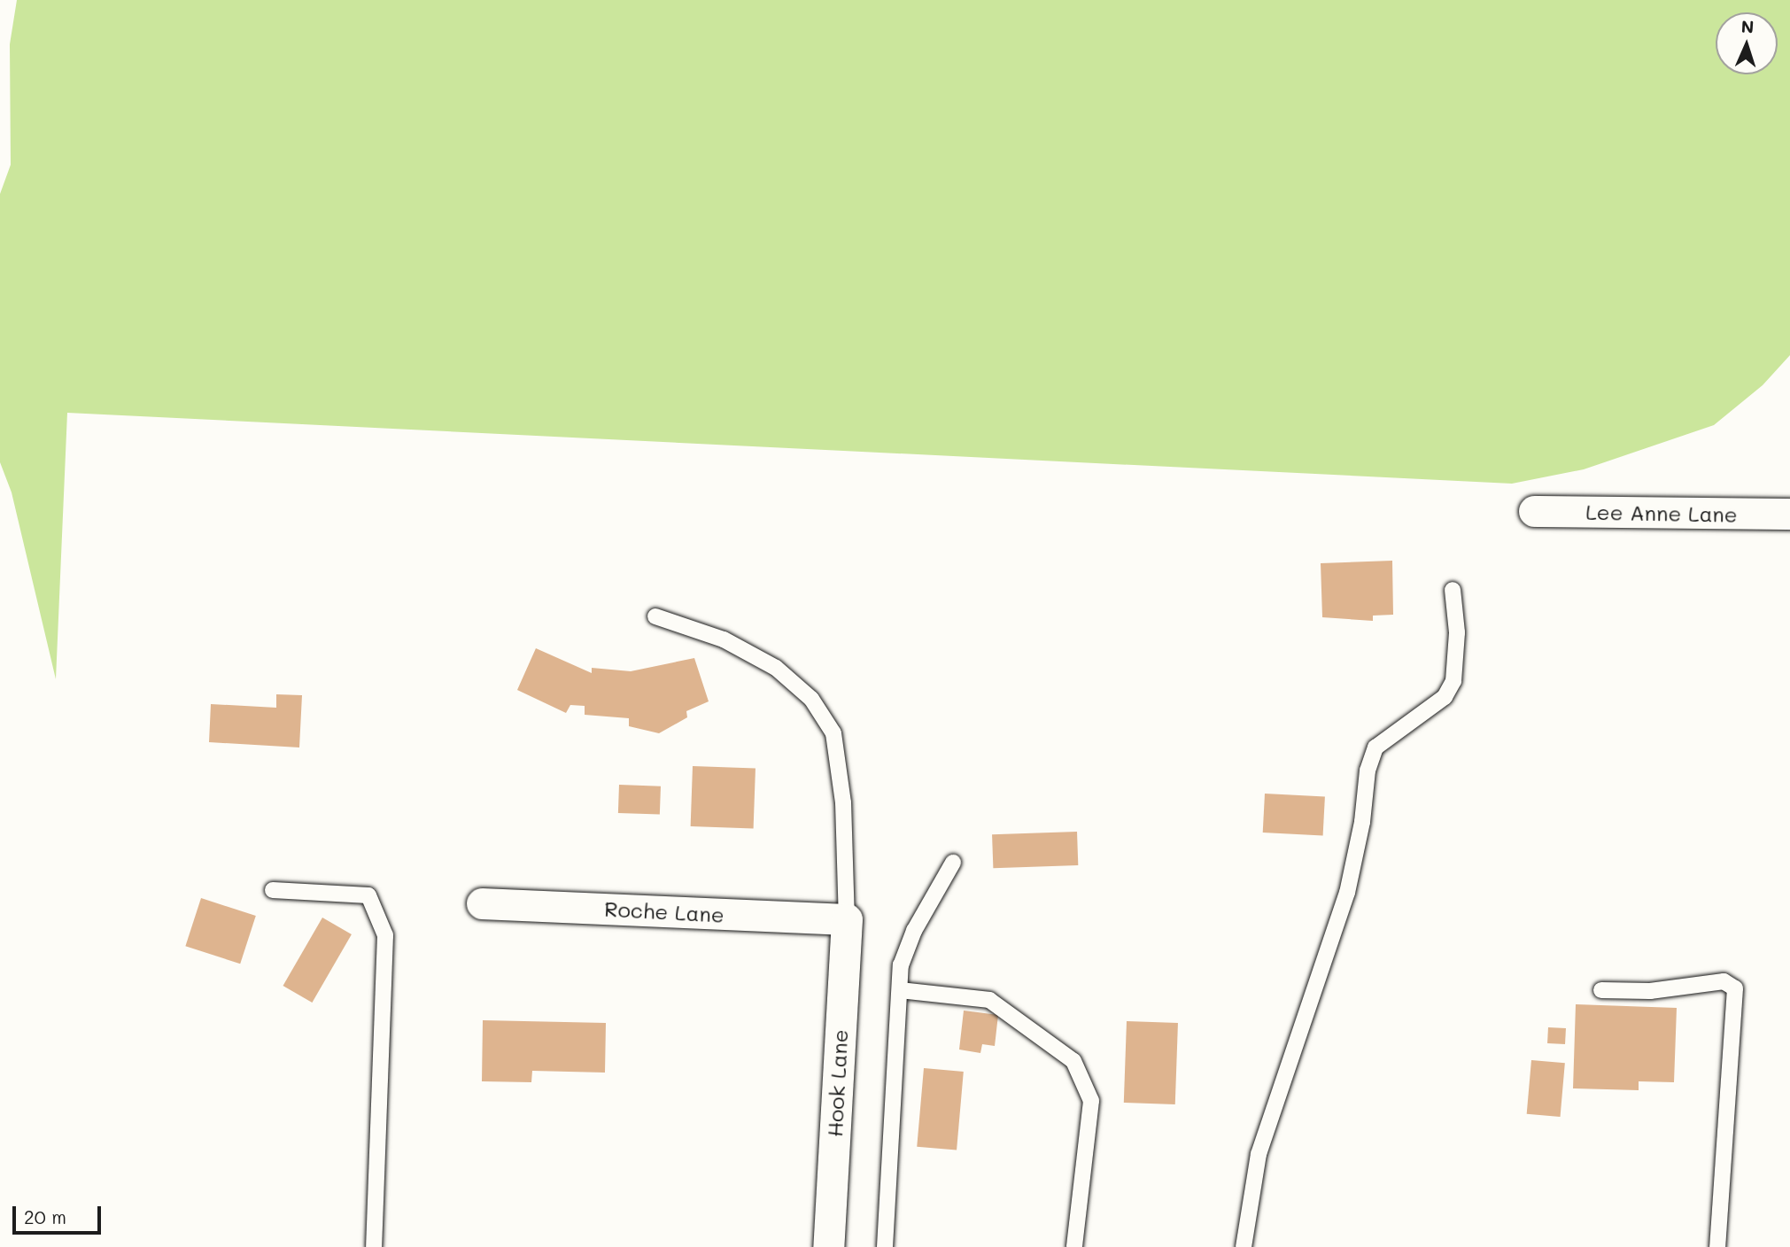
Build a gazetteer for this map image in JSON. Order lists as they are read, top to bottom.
{
  "streets": {
    "street": ["Lee Anne Lane", "Roche Lane", "Hook Lane"]
  },
  "crossings": [
    ["Roche Lane", "Hook Lane"]
  ],
  "scale_bar": "20 m",
  "north": "top"
}
